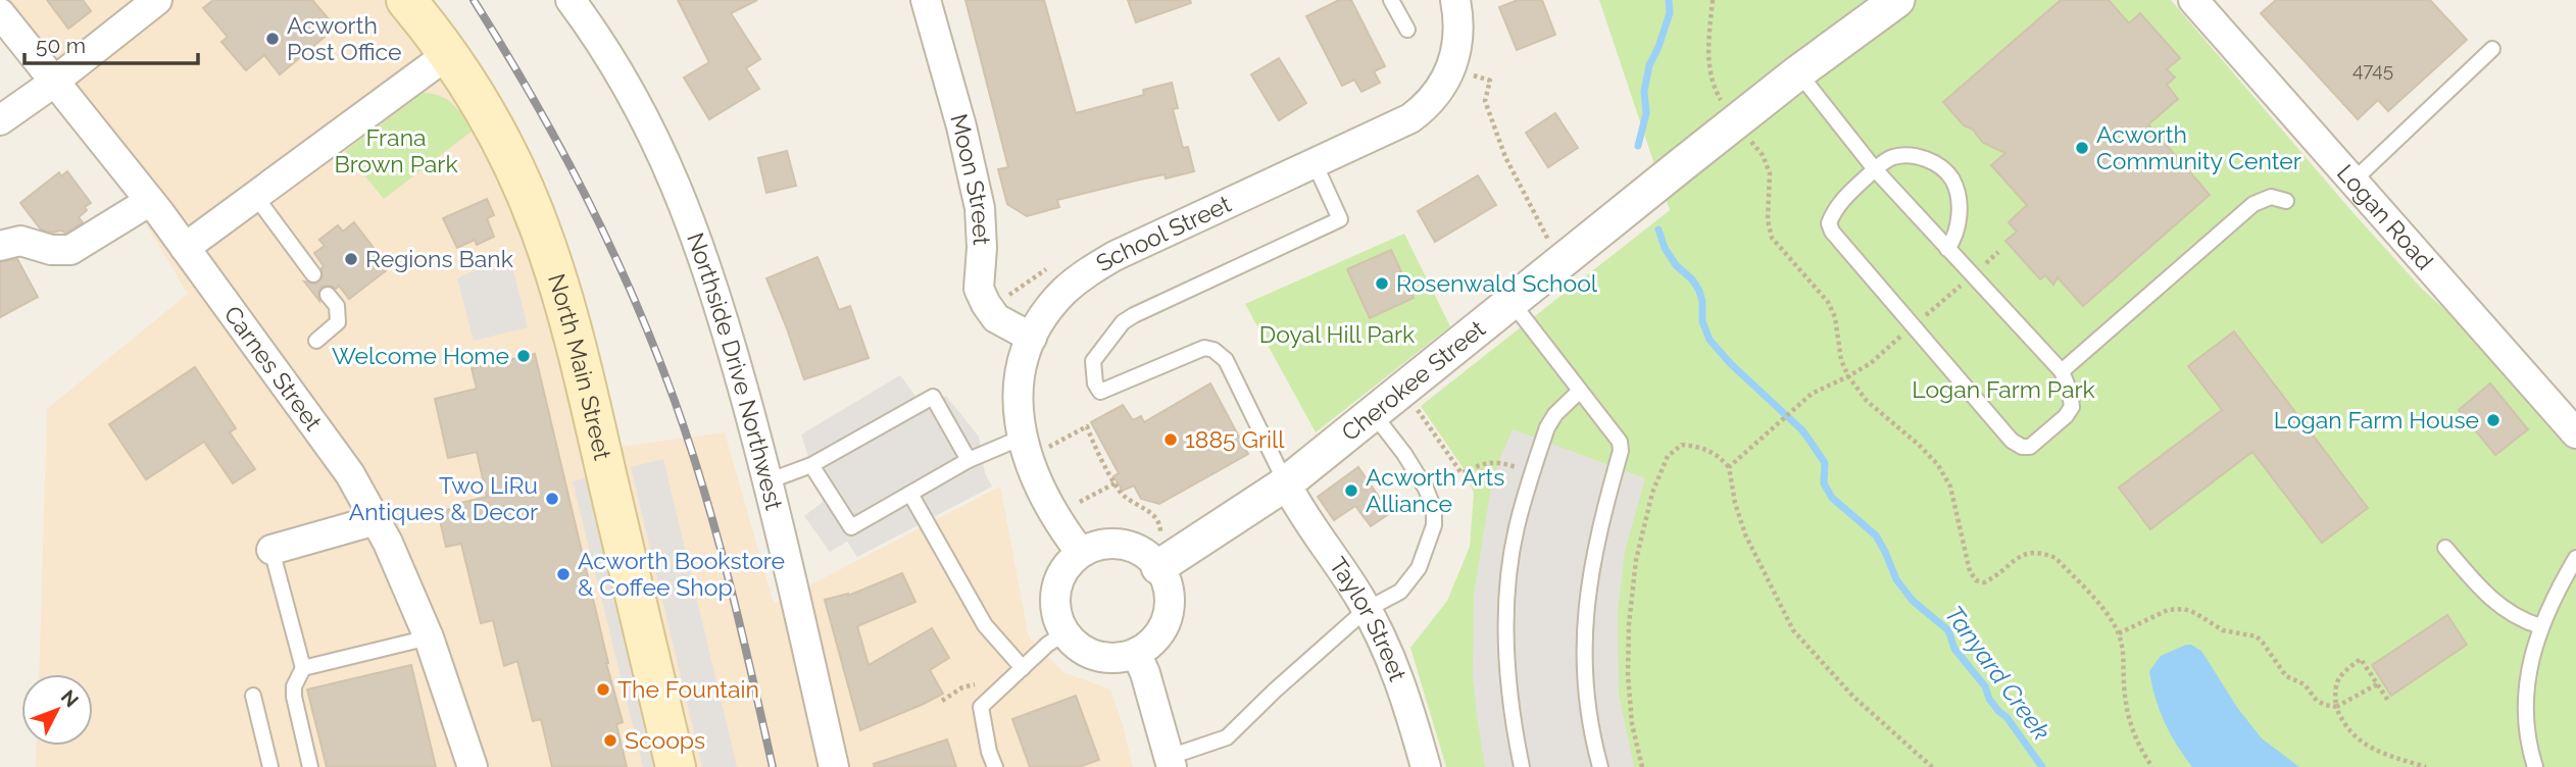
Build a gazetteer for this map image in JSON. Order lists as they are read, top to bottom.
{
  "streets": {
    "main road": ["North Main Street"],
    "street": [
      "Moon Street",
      "Logan Road",
      "School Street",
      "Carnes Street",
      "Northside Drive Northwest",
      "Cherokee Street",
      "Taylor Street"
    ]
  },
  "crossings": [
    ["Moon Street", "School Street"],
    ["School Street", "Cherokee Street"],
    ["Cherokee Street", "Taylor Street"]
  ],
  "water": ["Tanyard Creek"],
  "parks": ["Frana Brown Park", "Doyal Hill Park", "Logan Farm Park"],
  "places": [
    "Acworth Post Office",
    "Acworth Community Center",
    "Regions Bank",
    "Rosenwald School",
    "Welcome Home",
    "Logan Farm House",
    "1885 Grill",
    "Acworth Arts Alliance",
    "Two LiRu Antiques & Decor",
    "Acworth Bookstore & Coffee Shop",
    "The Fountain",
    "Scoops"
  ],
  "house_numbers": ["4745"],
  "scale_bar": "50 m",
  "north": "top right"
}
